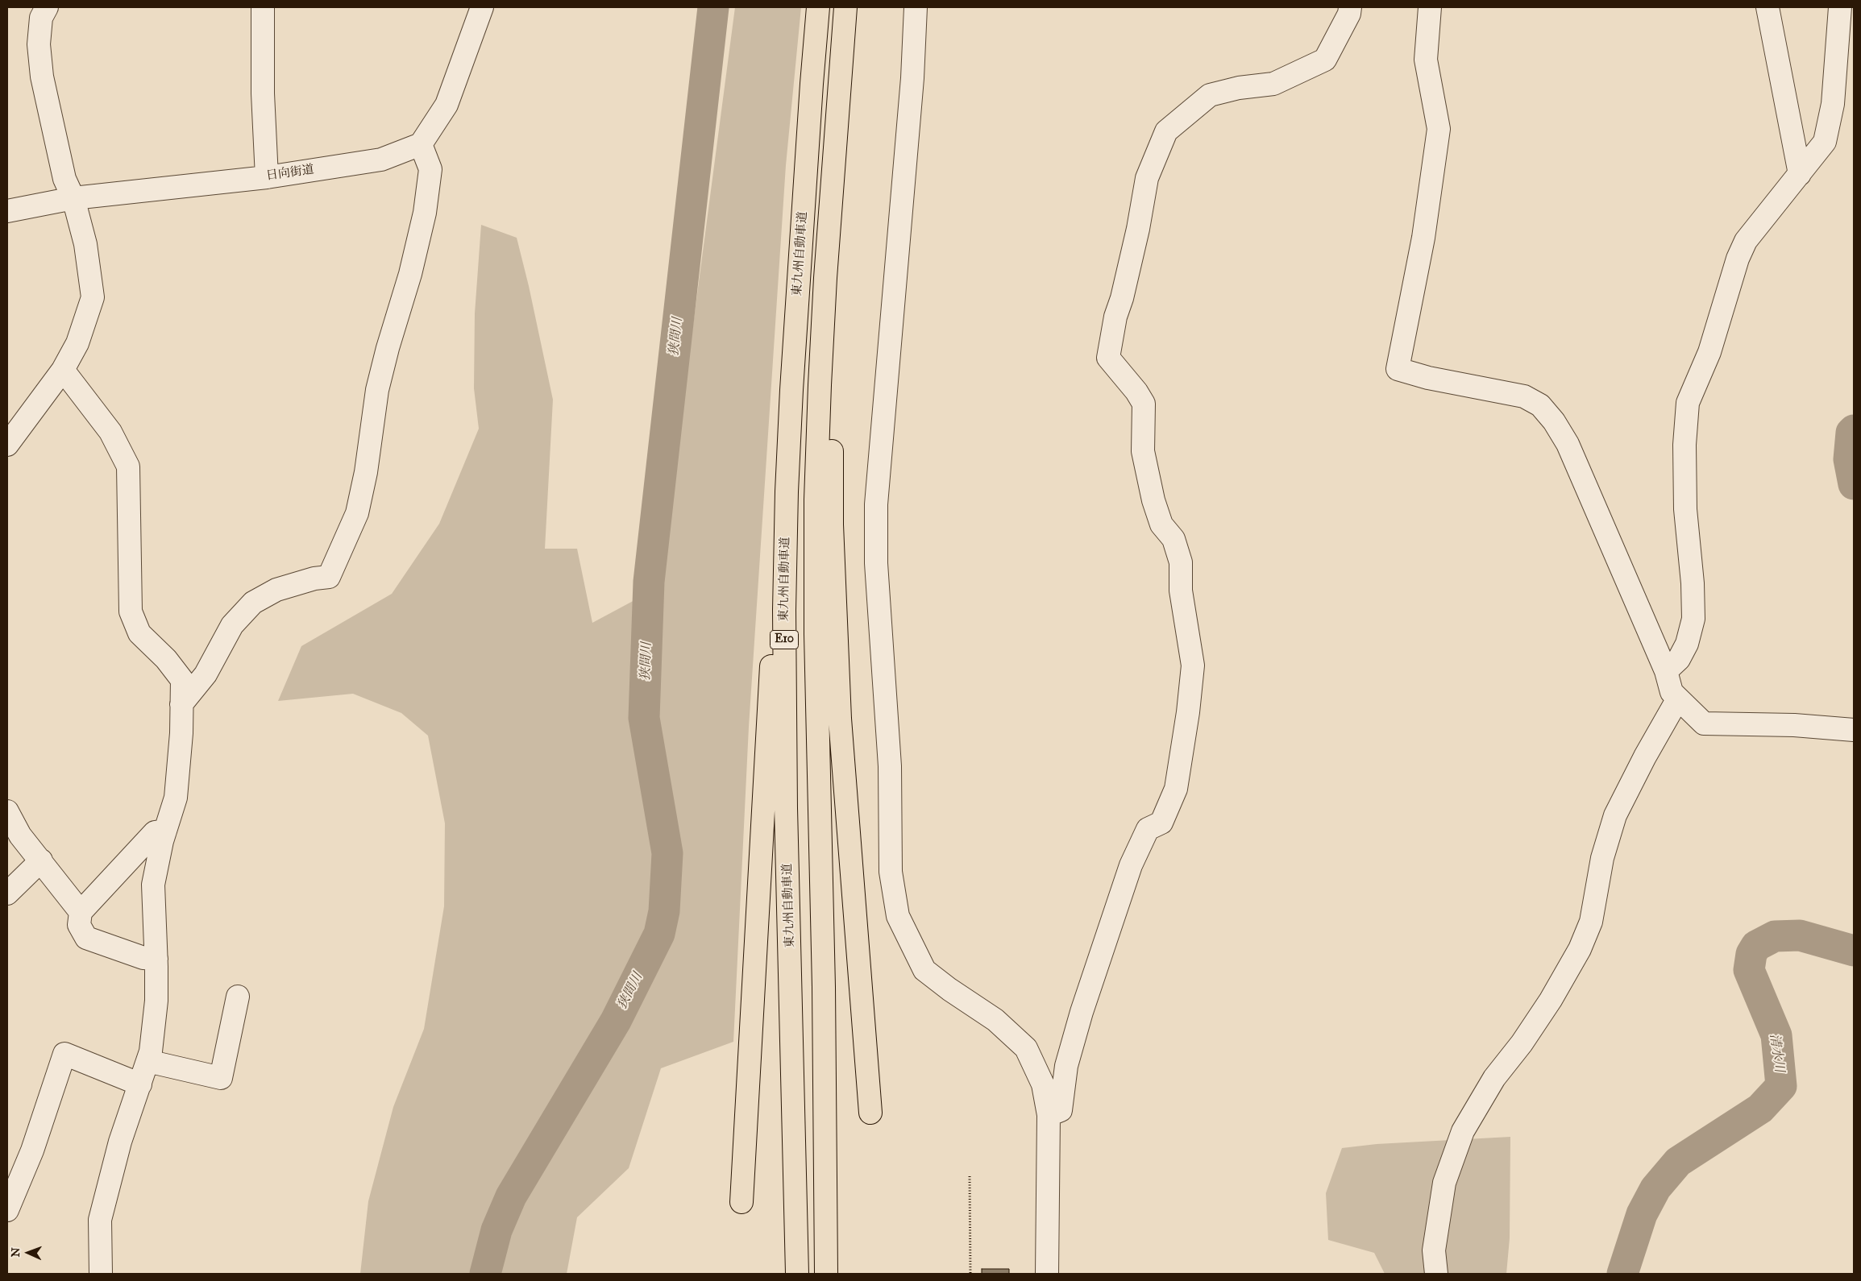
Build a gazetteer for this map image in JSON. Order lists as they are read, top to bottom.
{
  "streets": {
    "highway": ["東九州自動車道", "E10"],
    "street": ["日向街道"]
  },
  "water": ["狭間川", "清水川"],
  "north": "left"
}
